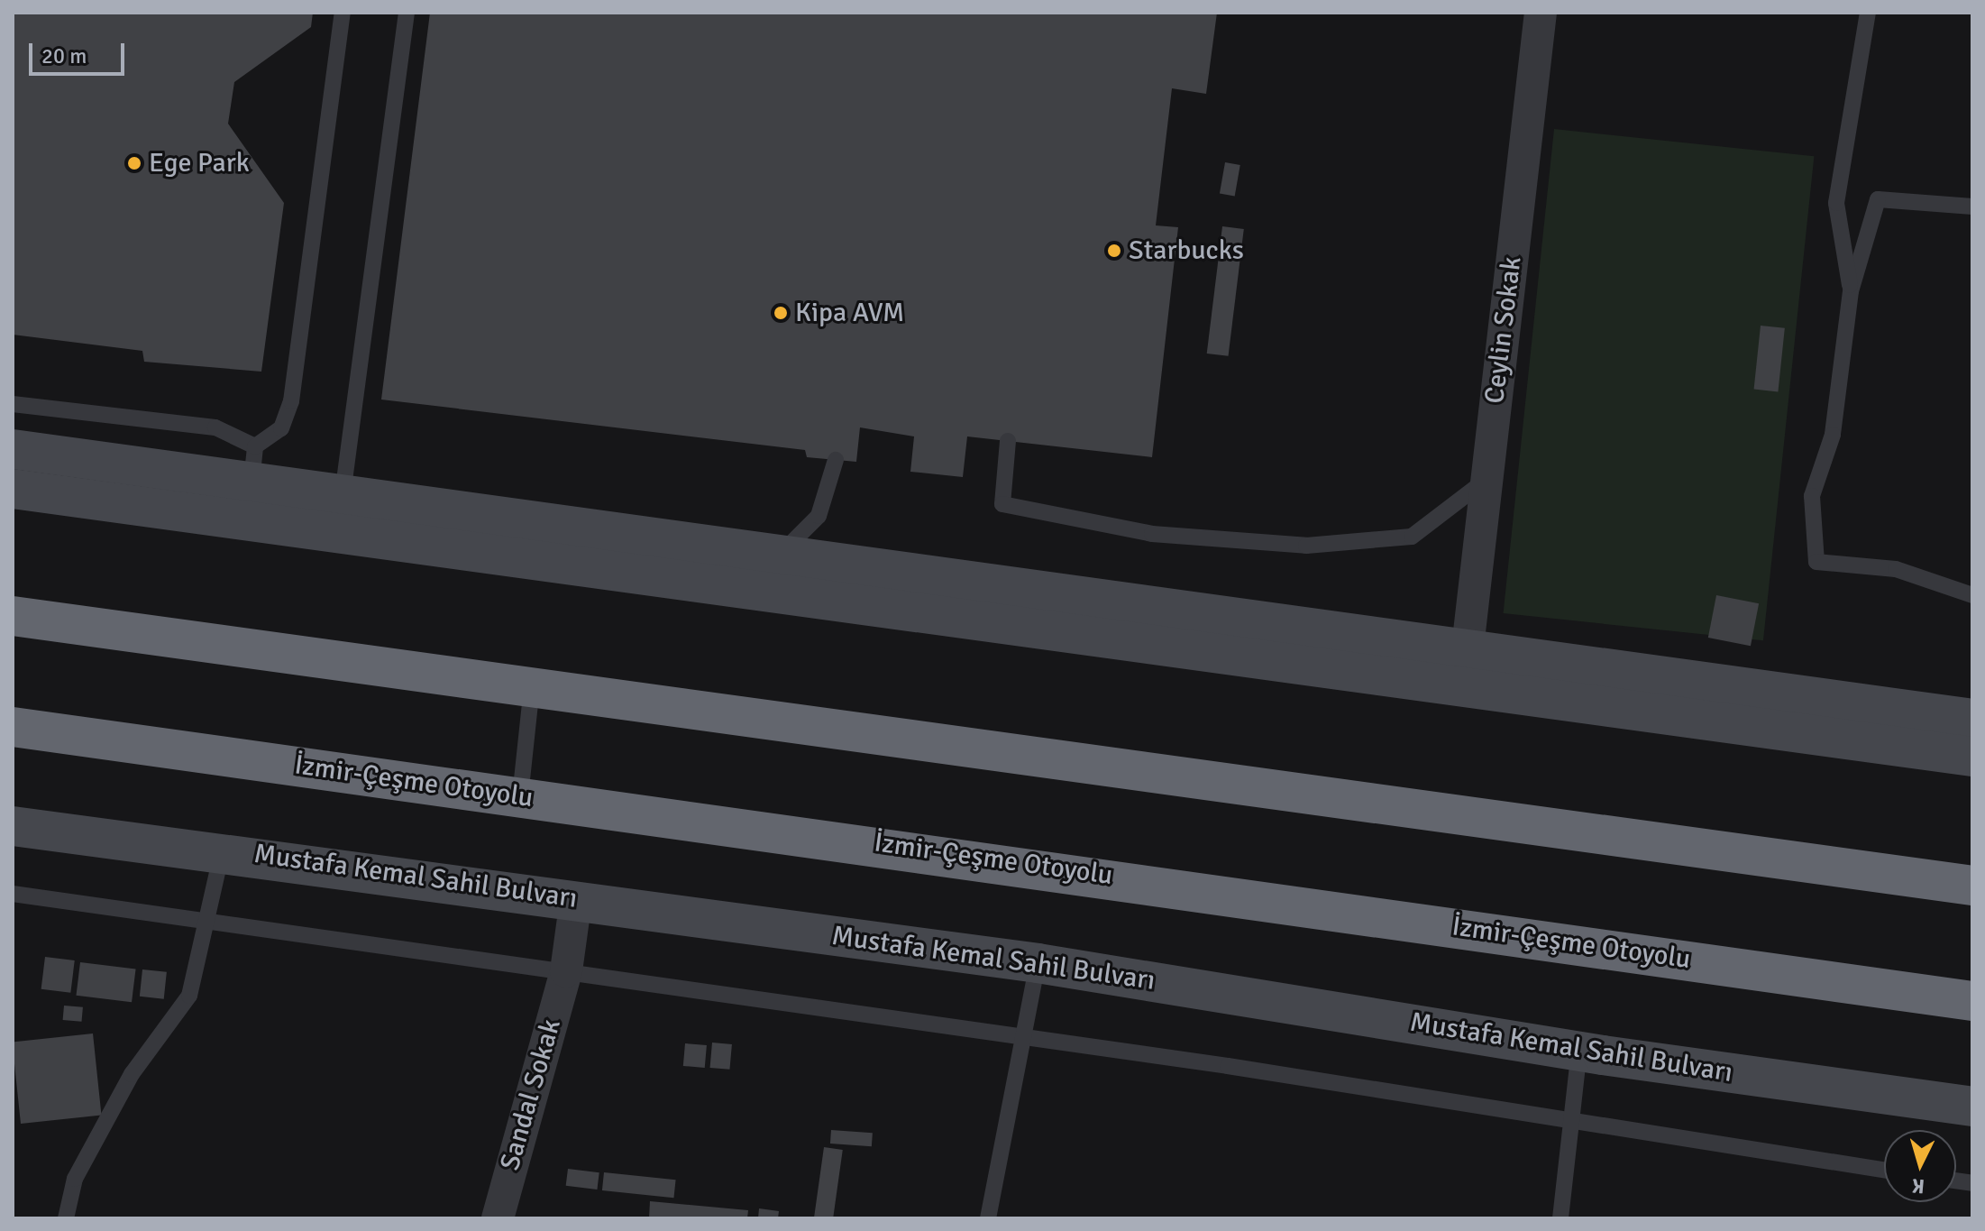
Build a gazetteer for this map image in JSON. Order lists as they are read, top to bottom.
{
  "streets": {
    "highway": ["İzmir-Çeşme Otoyolu"],
    "street": ["Ceylin Sokak", "Mustafa Kemal Sahil Bulvarı", "Sandal Sokak"]
  },
  "crossings": [
    ["Mustafa Kemal Sahil Bulvarı", "Sandal Sokak"]
  ],
  "places": ["Ege Park", "Starbucks", "Kipa AVM"],
  "scale_bar": "20 m",
  "north": "bottom"
}
